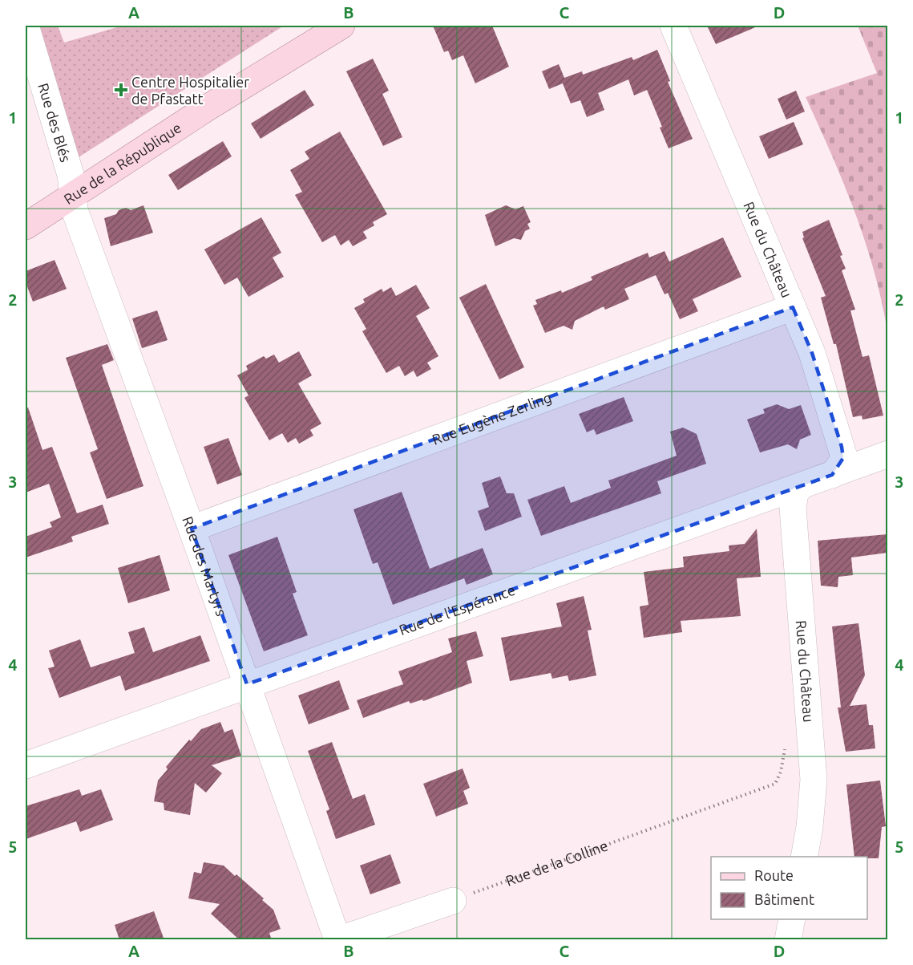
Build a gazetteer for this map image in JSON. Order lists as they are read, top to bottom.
{
  "streets": {
    "main road": ["Rue de la République"],
    "street": [
      "Rue des Blés",
      "Rue du Château",
      "Rue Eugène Zerling",
      "Rue des Martyrs",
      "Rue de l'Espérance"
    ],
    "path": ["Rue de la Colline"]
  },
  "crossings": [
    ["Rue des Blés", "Rue de la République"],
    ["Rue des Blés", "Rue des Martyrs"],
    ["Rue de la République", "Rue des Martyrs"],
    ["Rue du Château", "Rue Eugène Zerling"],
    ["Rue du Château", "Rue de l'Espérance"],
    ["Rue Eugène Zerling", "Rue des Martyrs"],
    ["Rue des Martyrs", "Rue de l'Espérance"]
  ],
  "places": {
    "health": ["Centre Hospitalier de Pfastatt"]
  },
  "legend": ["Route", "Bâtiment"],
  "grid": {
    "columns": [
      "A",
      "B",
      "C",
      "D"
    ],
    "rows": [
      "1",
      "2",
      "3",
      "4",
      "5"
    ]
  }
}
